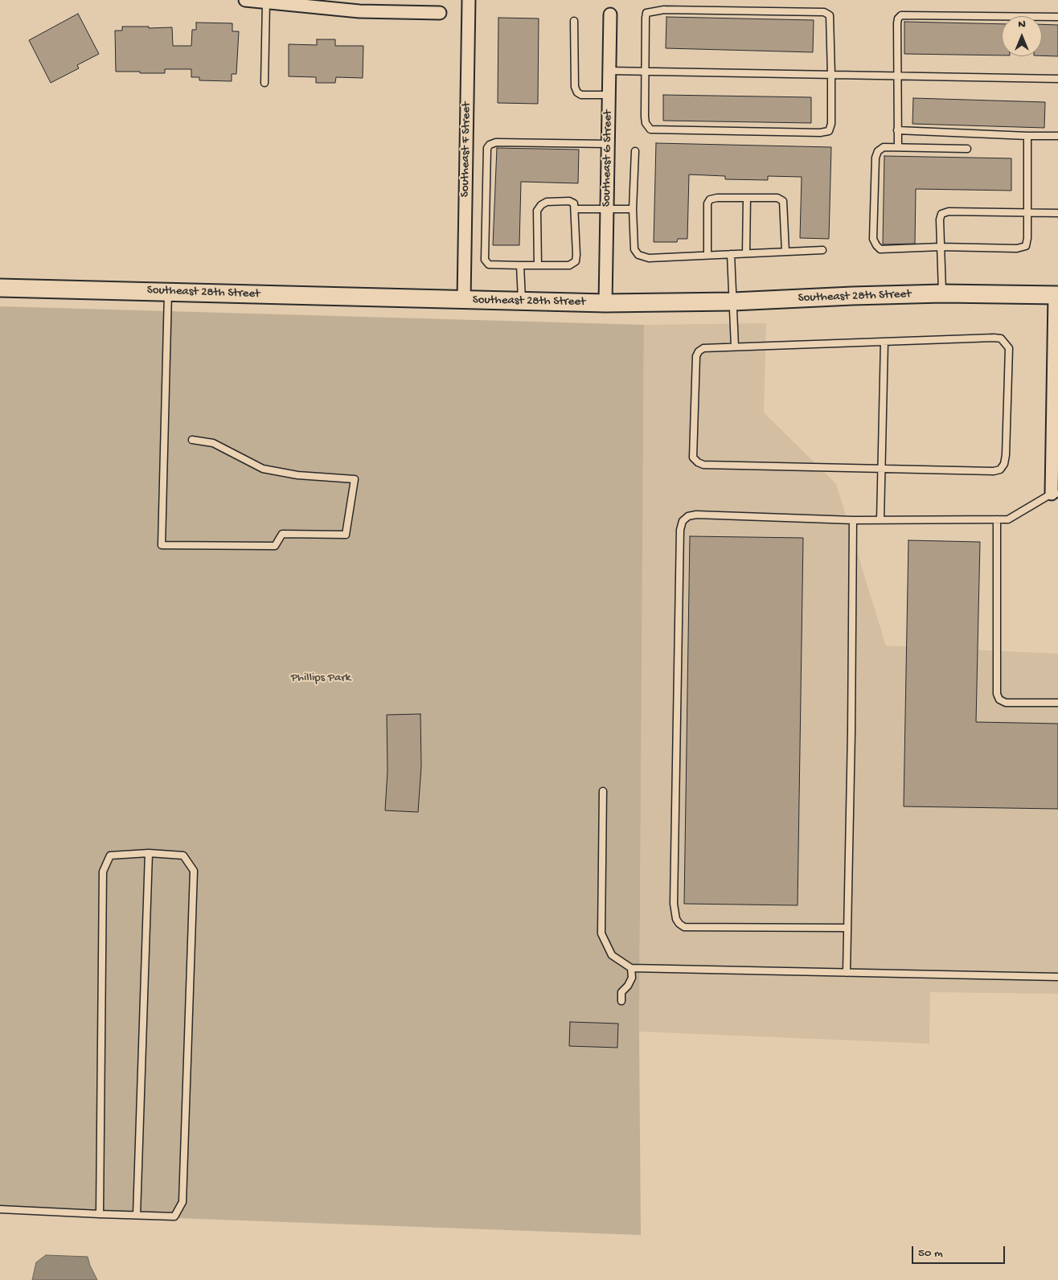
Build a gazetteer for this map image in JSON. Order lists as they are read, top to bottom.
{
  "streets": {
    "main road": ["Southeast 28th Street"],
    "street": ["Southeast F Street", "Southeast G Street"]
  },
  "crossings": [
    ["Southeast F Street", "Southeast 28th Street"],
    ["Southeast G Street", "Southeast 28th Street"]
  ],
  "parks": ["Phillips Park"],
  "scale_bar": "50 m",
  "north": "top"
}
